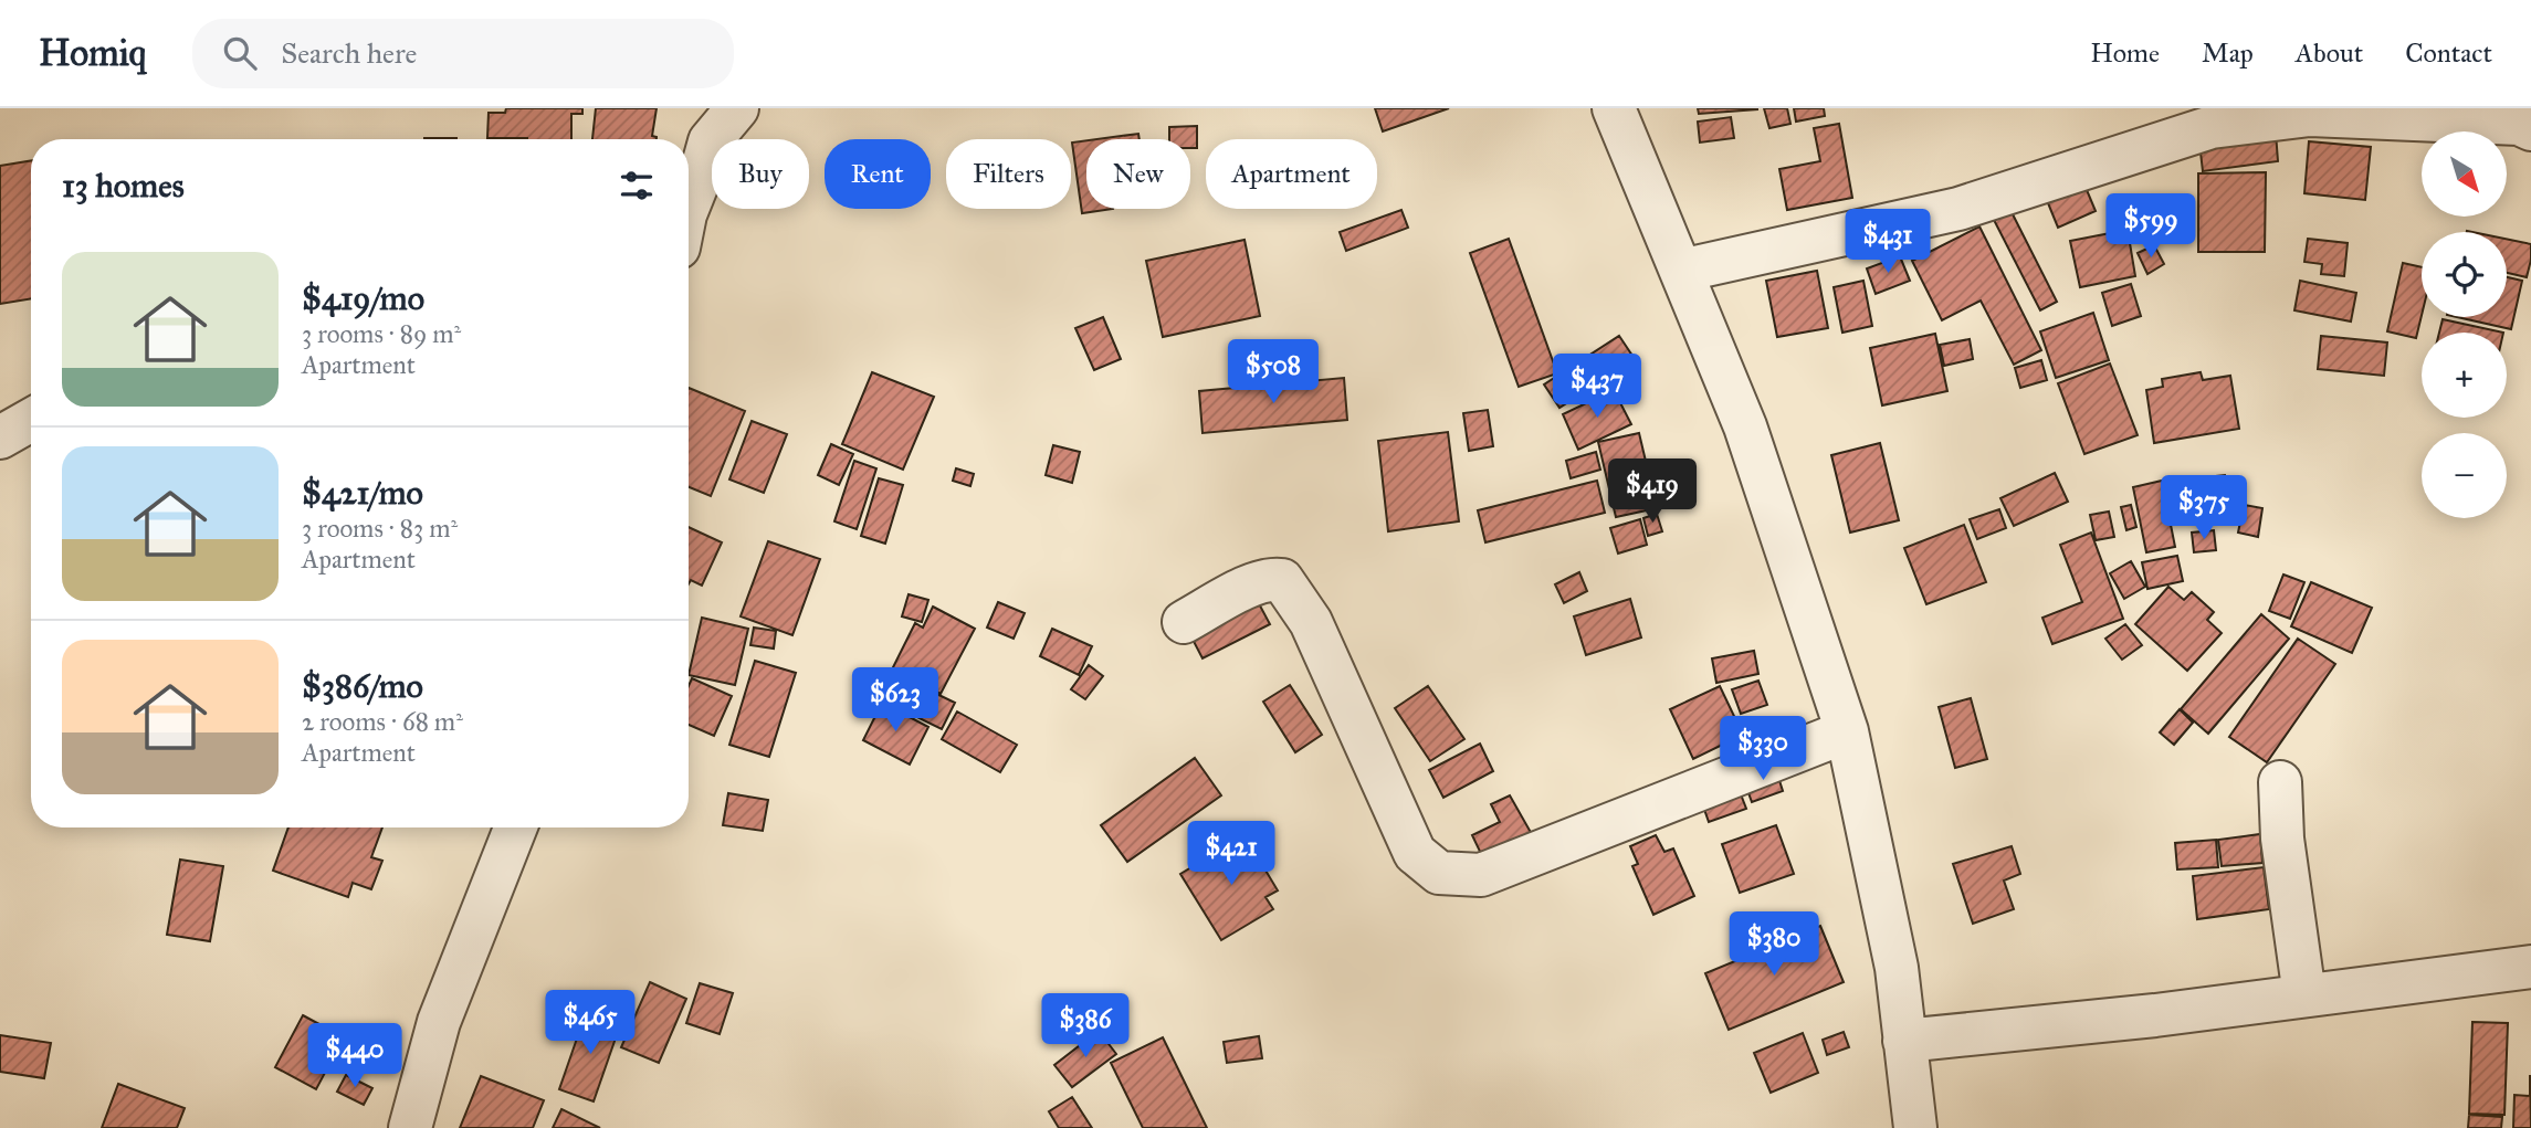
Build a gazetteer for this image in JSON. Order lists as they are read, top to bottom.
{
  "north": "bottom right",
  "page": {
    "header": "Homiq",
    "search": "Search here",
    "nav": [
      "Home",
      "Map",
      "About",
      "Contact"
    ],
    "map_buttons": ["+", "−"],
    "chip": [
      "Buy",
      "Rent",
      "Filters",
      "New",
      "Apartment"
    ],
    "heading": "13 homes",
    "price": [
      "$599",
      "$431",
      "$508",
      "$437",
      "$419",
      "$375",
      "$623",
      "$330",
      "$421",
      "$380",
      "$465",
      "$386",
      "$440"
    ],
    "list": [
      {
        "name": "$419/mo",
        "note": "3 rooms · 89 m² · Apartment"
      },
      {
        "name": "$421/mo",
        "note": "3 rooms · 83 m² · Apartment"
      },
      {
        "name": "$386/mo",
        "note": "2 rooms · 68 m² · Apartment"
      }
    ]
  }
}
